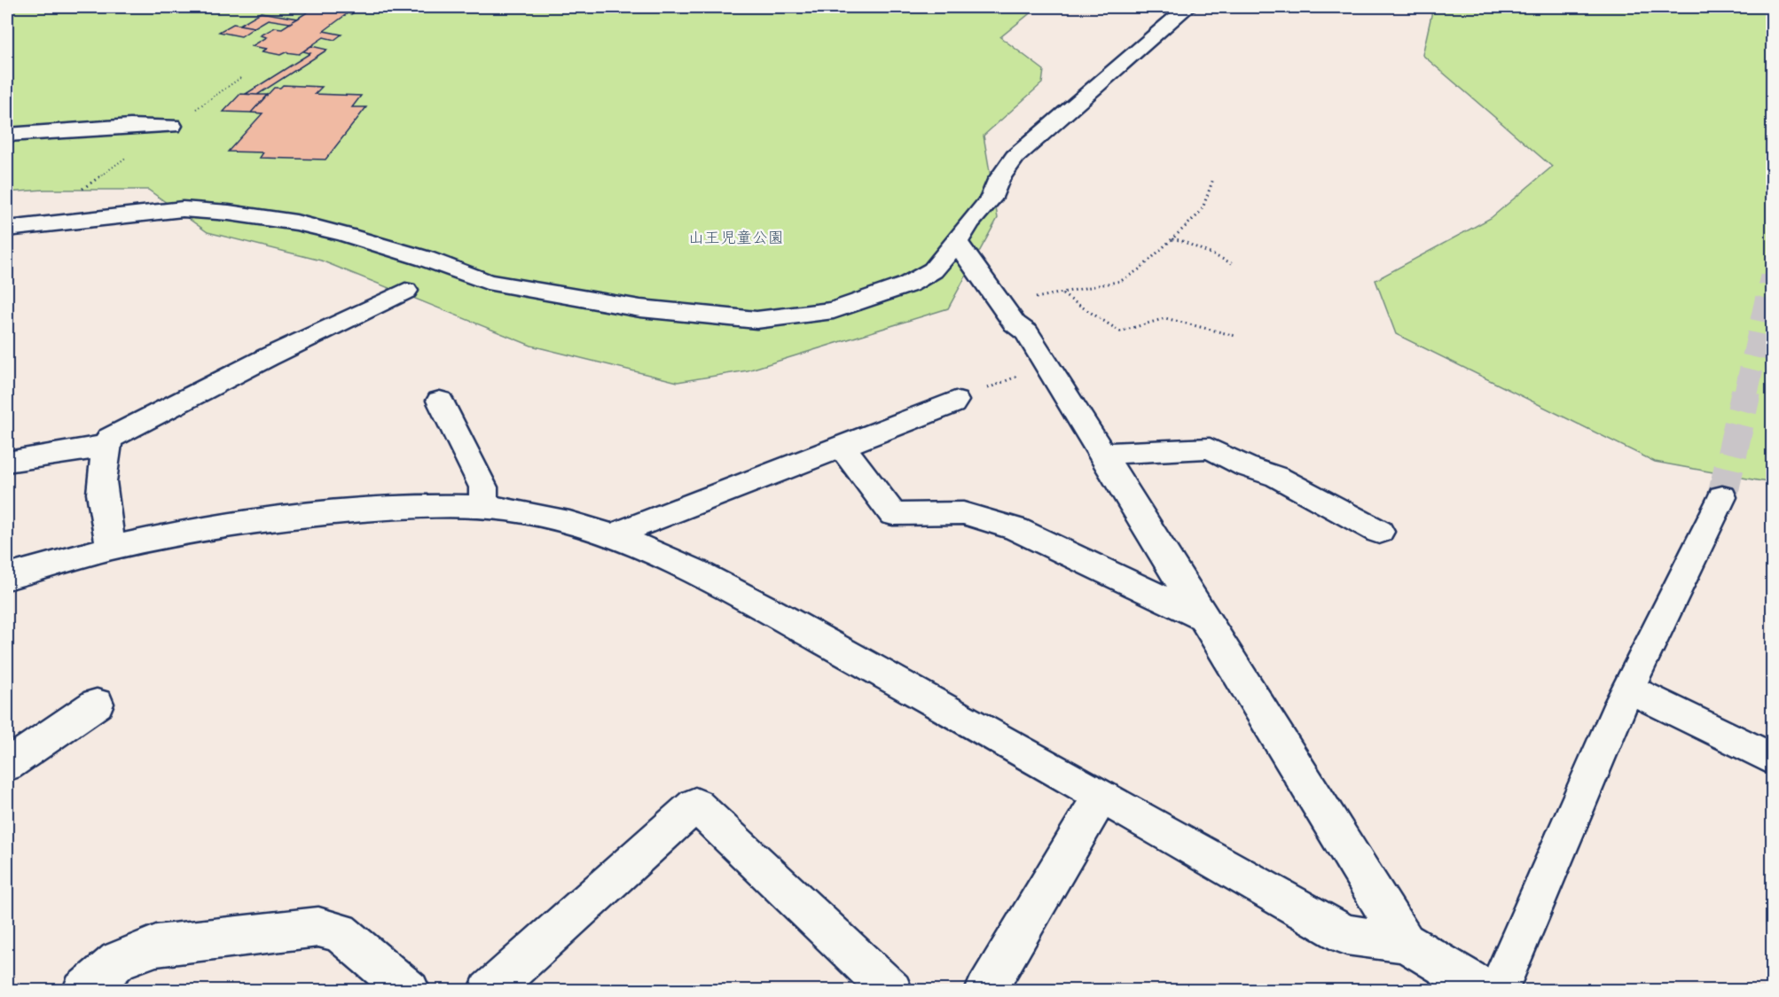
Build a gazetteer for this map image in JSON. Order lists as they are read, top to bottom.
{
  "parks": ["山王児童公園"]
}
